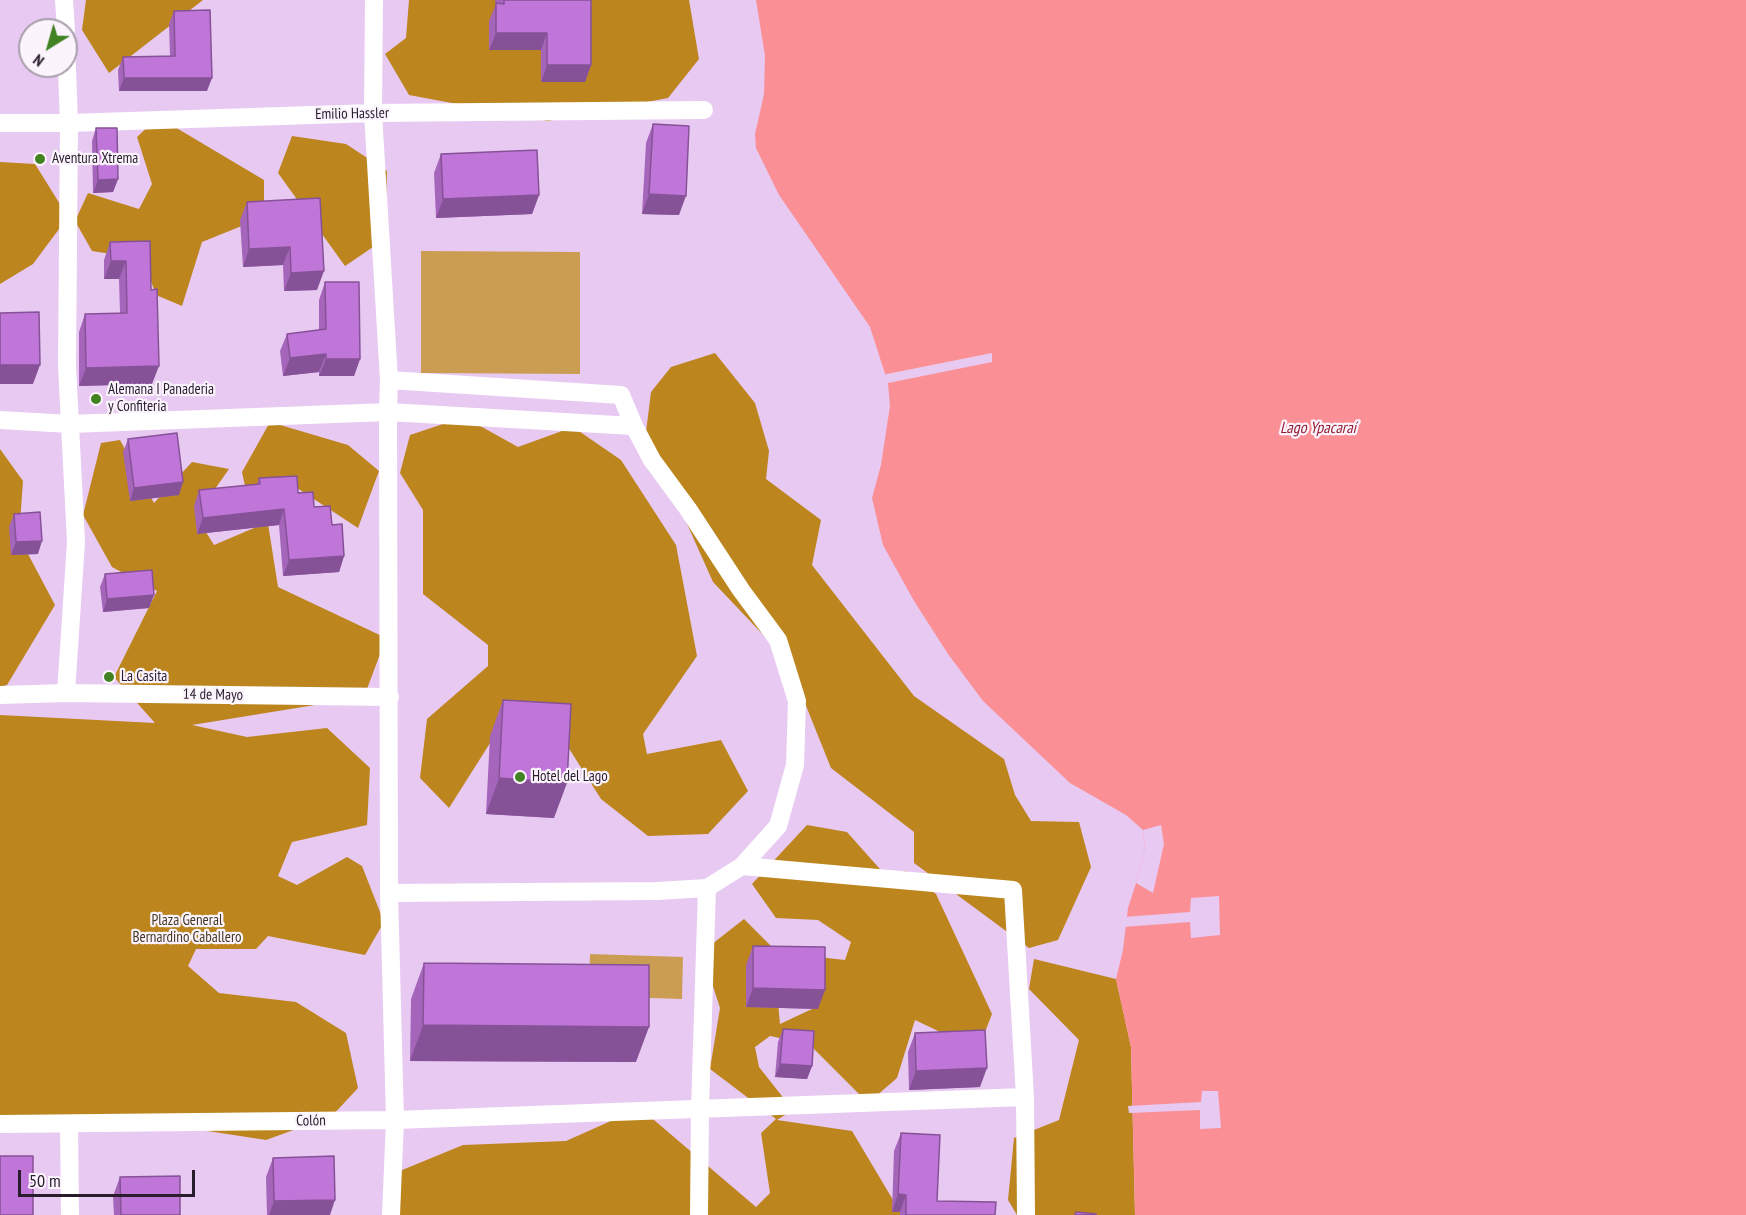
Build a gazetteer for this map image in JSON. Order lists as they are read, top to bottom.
{
  "streets": {
    "street": ["Emilio Hassler", "14 de Mayo", "Colón"]
  },
  "water": ["Lago Ypacaraí"],
  "parks": ["Plaza General Bernardino Caballero"],
  "places": [
    "Aventura Xtrema",
    "Alemana I Panaderia y Confiteria",
    "La Casita",
    "Hotel del Lago"
  ],
  "scale_bar": "50 m",
  "north": "bottom left"
}
